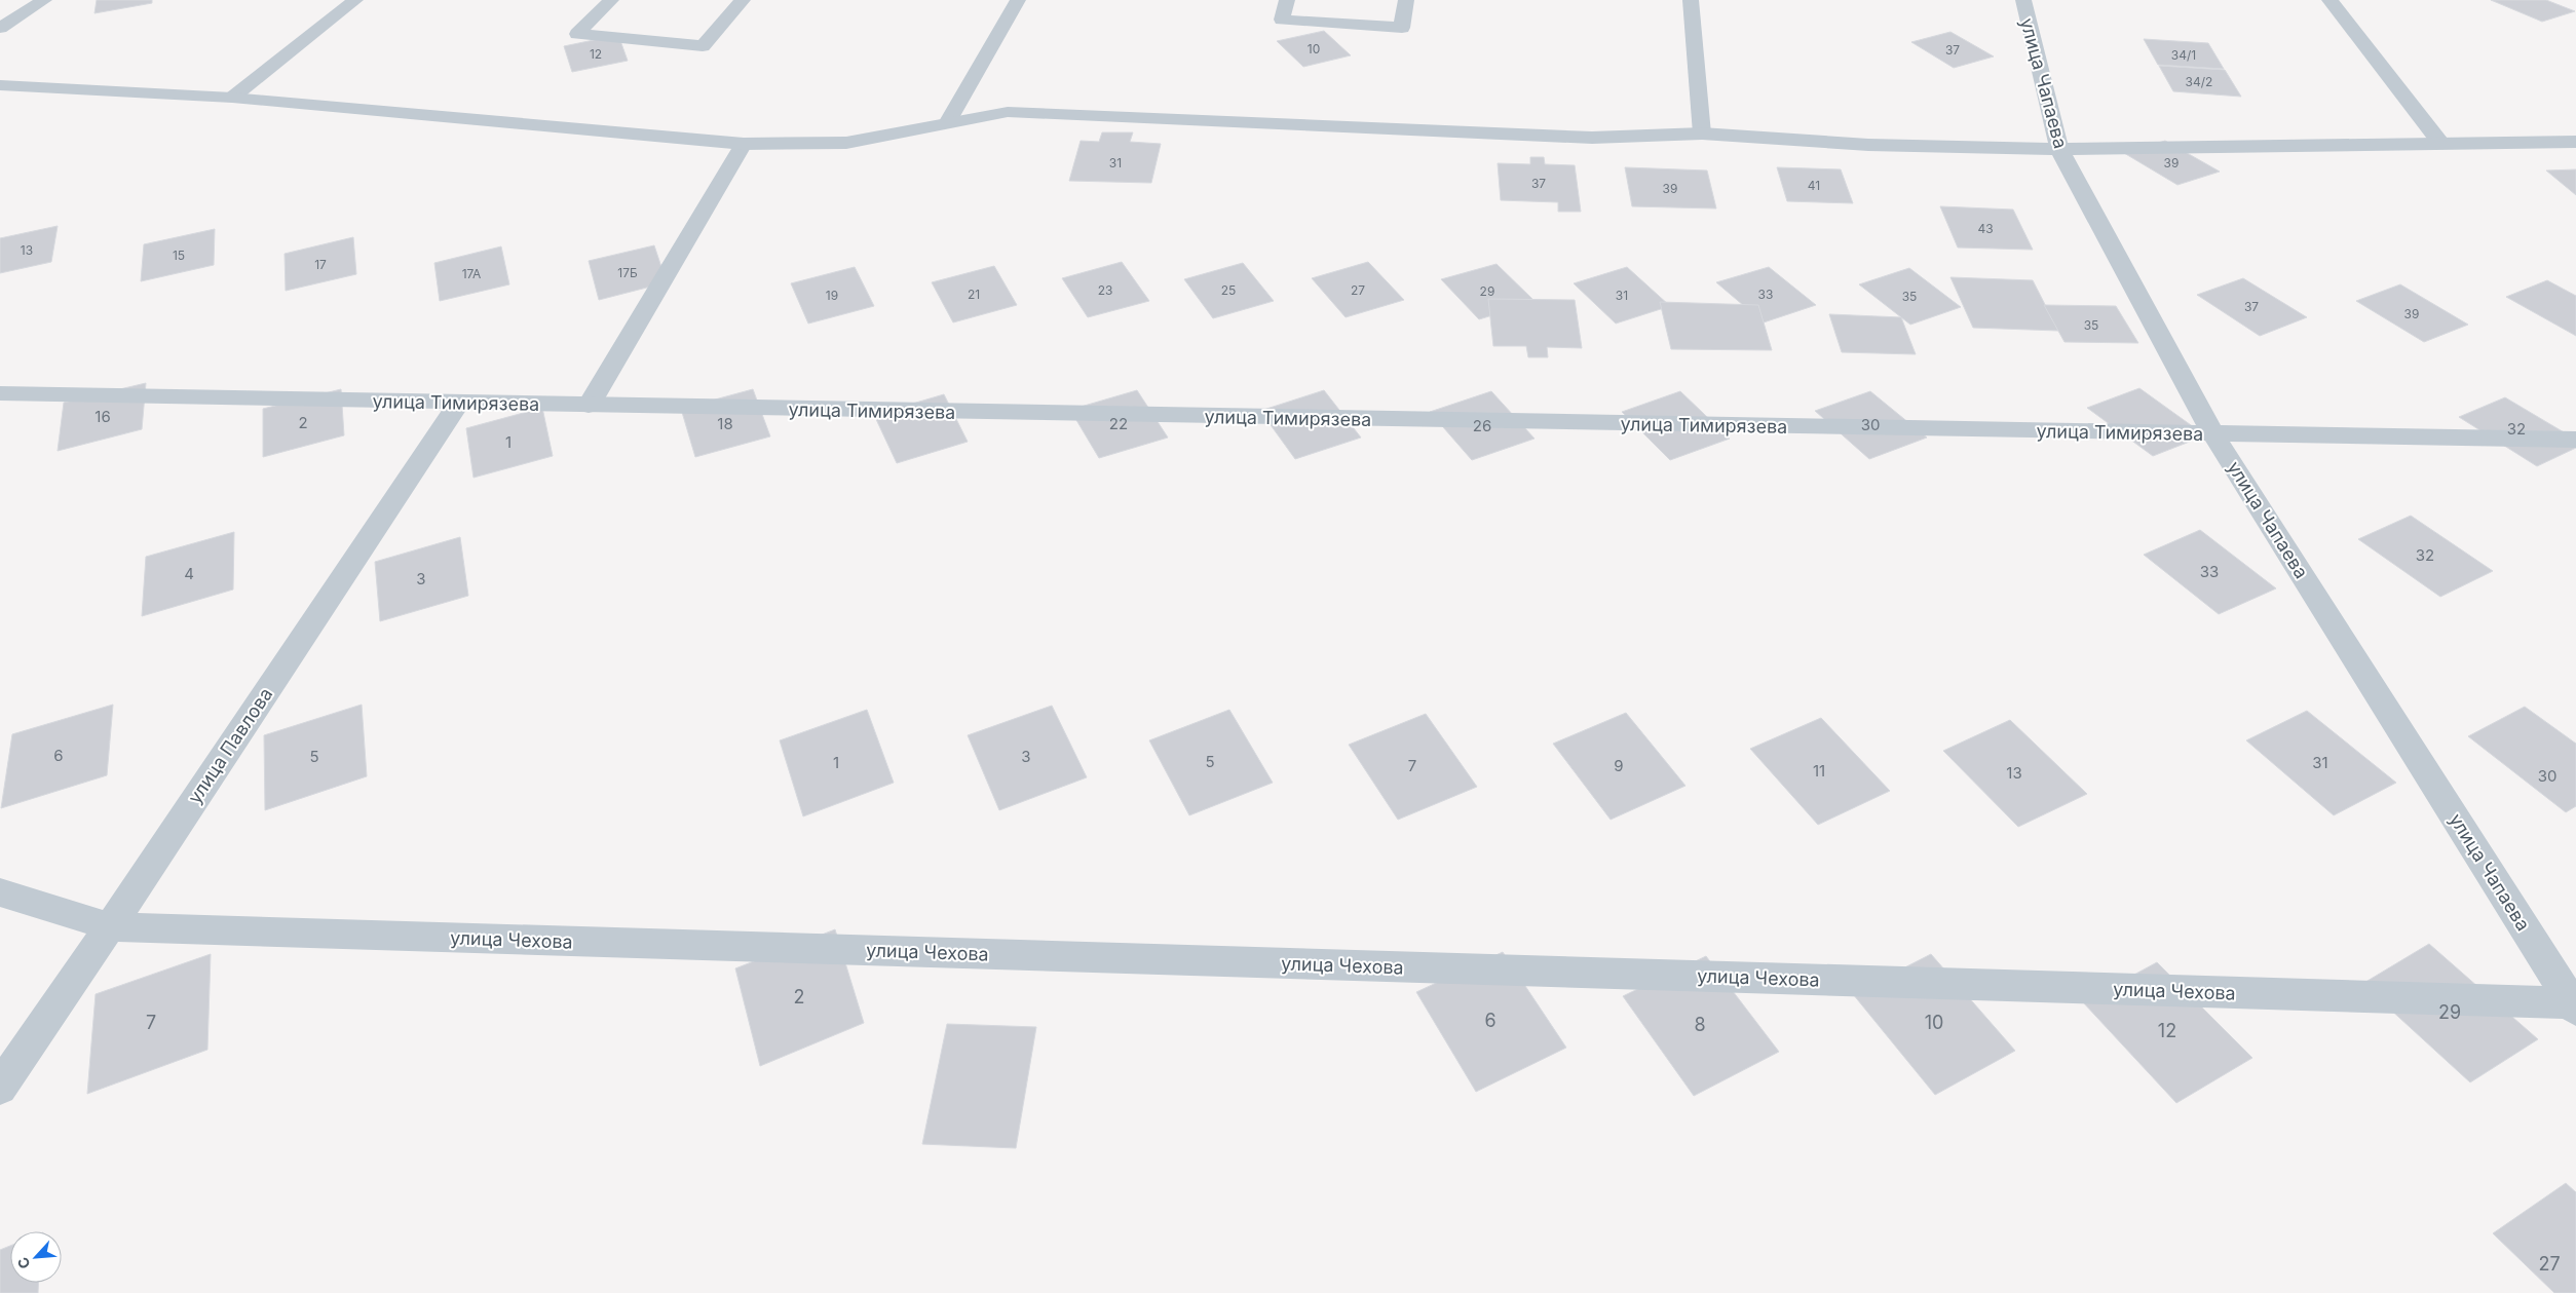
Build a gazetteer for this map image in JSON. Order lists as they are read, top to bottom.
{
  "streets": {
    "street": [
      "улица Чапаева",
      "улица Тимирязева",
      "улица Павлова",
      "улица Чехова"
    ]
  },
  "crossings": [
    ["улица Чапаева", "улица Тимирязева"],
    ["улица Чапаева", "улица Чехова"],
    ["улица Тимирязева", "улица Павлова"],
    ["улица Павлова", "улица Чехова"]
  ],
  "house_numbers": [
    "10",
    "37",
    "12",
    "34/1",
    "34/2",
    "31",
    "39",
    "37",
    "41",
    "39",
    "43",
    "13",
    "15",
    "17",
    "17Б",
    "17А",
    "23",
    "25",
    "27",
    "29",
    "21",
    "33",
    "19",
    "31",
    "35",
    "37",
    "39",
    "35",
    "16",
    "2",
    "18",
    "22",
    "30",
    "26",
    "32",
    "1",
    "32",
    "33",
    "4",
    "3",
    "6",
    "5",
    "3",
    "5",
    "1",
    "31",
    "7",
    "9",
    "11",
    "13",
    "30",
    "2",
    "29",
    "6",
    "7",
    "10",
    "8",
    "12",
    "27"
  ],
  "north": "bottom left"
}
